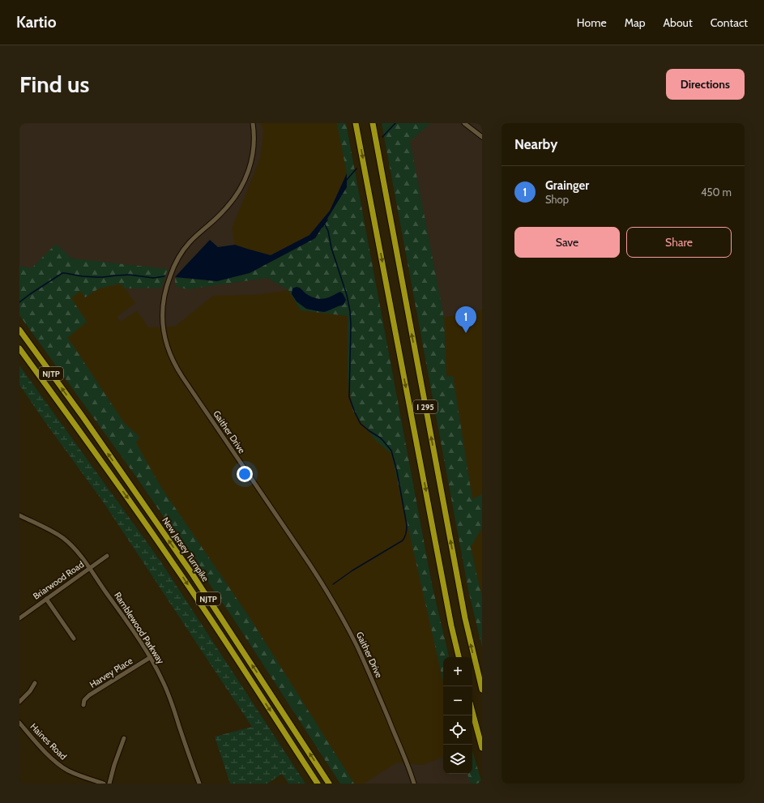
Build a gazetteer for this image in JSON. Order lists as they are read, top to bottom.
{
  "streets": {
    "highway": ["NJTP", "I 295", "New Jersey Turnpike"],
    "street": [
      "Gaither Drive",
      "Briarwood Road",
      "Ramblewood Parkway",
      "Harvey Place",
      "Haines Road"
    ]
  },
  "crossings": [
    ["Briarwood Road", "Ramblewood Parkway"],
    ["Ramblewood Parkway", "Harvey Place"]
  ],
  "page": {
    "header": "Kartio",
    "nav": [
      "Home",
      "Map",
      "About",
      "Contact"
    ],
    "buttons": [
      "Directions",
      ["Save", "Share"]
    ],
    "title": "Find us",
    "heading": "Nearby",
    "list": [
      {
        "mark": "1",
        "name": "Grainger",
        "note": "Shop",
        "value": "450 m"
      }
    ],
    "pins": "1",
    "map_buttons": ["+", "−"]
  }
}
